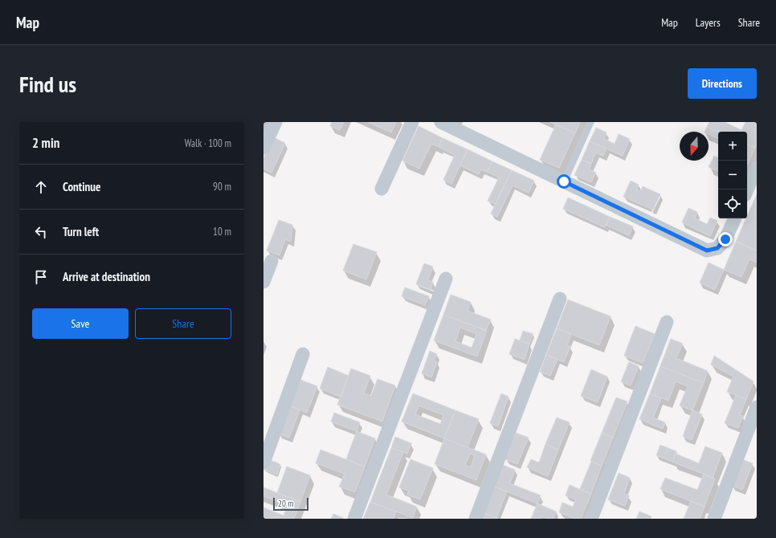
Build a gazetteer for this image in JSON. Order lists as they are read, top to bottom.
{
  "scale_bar": "20 m",
  "north": "bottom",
  "page": {
    "header": "Map",
    "nav": ["Map", "Layers", "Share"],
    "buttons": [
      "Directions",
      ["Save", "Share"]
    ],
    "title": "Find us",
    "heading": ["2 min", "Walk · 100 m"],
    "map_buttons": ["+", "−"],
    "list": [
      ["Continue", "90 m"],
      ["Turn left", "10 m"],
      "Arrive at destination"
    ],
    "scale": "20 m"
  }
}
